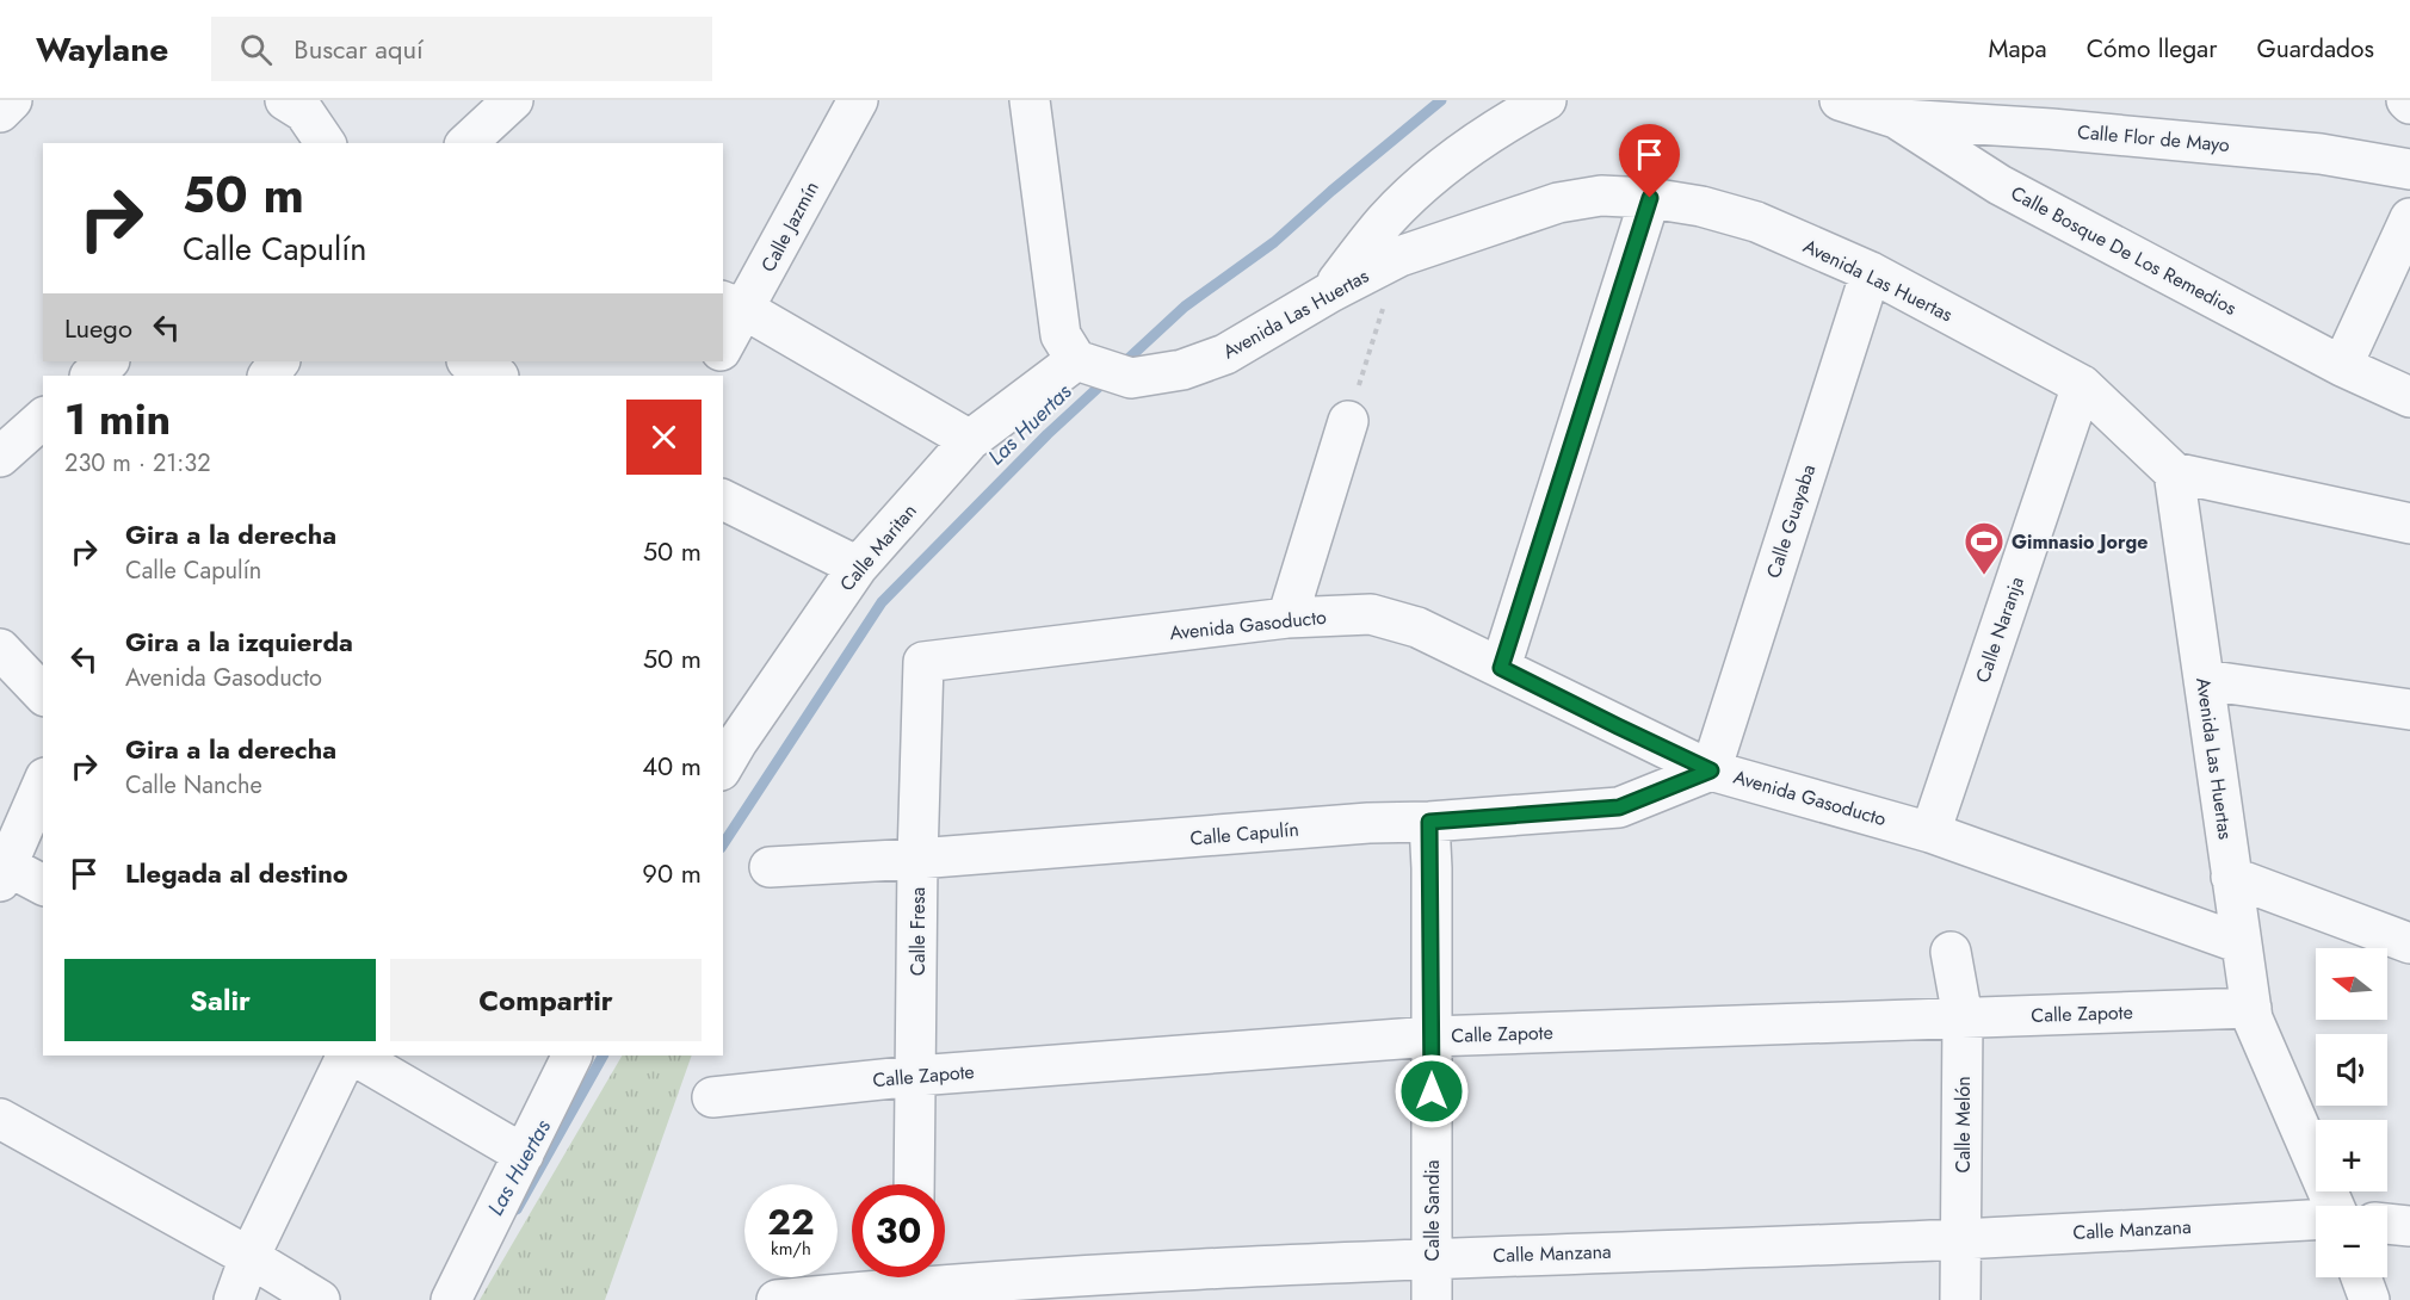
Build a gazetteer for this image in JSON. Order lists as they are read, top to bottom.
{
  "streets": {
    "street": [
      "Calle Flor de Mayo",
      "Calle Jazmín",
      "Calle Bosque De Los Remedios",
      "Avenida Las Huertas",
      "Calle Guayaba",
      "Calle Maritan",
      "Avenida Gasoducto",
      "Calle Naranja",
      "Calle Capulín",
      "Calle Fresa",
      "Calle Zapote",
      "Calle Melón",
      "Calle Sandia",
      "Calle Manzana"
    ]
  },
  "crossings": [
    ["Calle Flor de Mayo", "Calle Bosque De Los Remedios"],
    ["Avenida Las Huertas", "Calle Guayaba"],
    ["Avenida Las Huertas", "Calle Maritan"],
    ["Avenida Las Huertas", "Avenida Gasoducto"],
    ["Avenida Las Huertas", "Calle Naranja"],
    ["Avenida Las Huertas", "Calle Zapote"],
    ["Calle Guayaba", "Avenida Gasoducto"],
    ["Calle Guayaba", "Calle Capulín"],
    ["Avenida Gasoducto", "Calle Naranja"],
    ["Avenida Gasoducto", "Calle Capulín"],
    ["Avenida Gasoducto", "Calle Fresa"],
    ["Calle Capulín", "Calle Fresa"],
    ["Calle Capulín", "Calle Sandia"],
    ["Calle Fresa", "Calle Zapote"],
    ["Calle Zapote", "Calle Melón"],
    ["Calle Zapote", "Calle Sandia"],
    ["Calle Melón", "Calle Manzana"],
    ["Calle Sandia", "Calle Manzana"]
  ],
  "water": ["Las Huertas"],
  "places": {
    "sports": ["Gimnasio Jorge"]
  },
  "north": "left",
  "page": {
    "header": "Waylane",
    "search": "Buscar aquí",
    "nav": ["Mapa", "Cómo llegar", "Guardados"],
    "turn": ["50 m", "Calle Capulín"],
    "then": "Luego",
    "heading": ["1 min", "230 m · 21:32"],
    "list": [
      {
        "name": "Gira a la derecha",
        "note": "Calle Capulín",
        "value": "50 m"
      },
      {
        "name": "Gira a la izquierda",
        "note": "Avenida Gasoducto",
        "value": "50 m"
      },
      {
        "name": "Gira a la derecha",
        "note": "Calle Nanche",
        "value": "40 m"
      },
      {
        "name": "Llegada al destino",
        "value": "90 m"
      }
    ],
    "buttons": ["Salir", "Compartir"],
    "map_buttons": ["+", "−"],
    "speed": "22 km/h",
    "limit": "30"
  }
}
